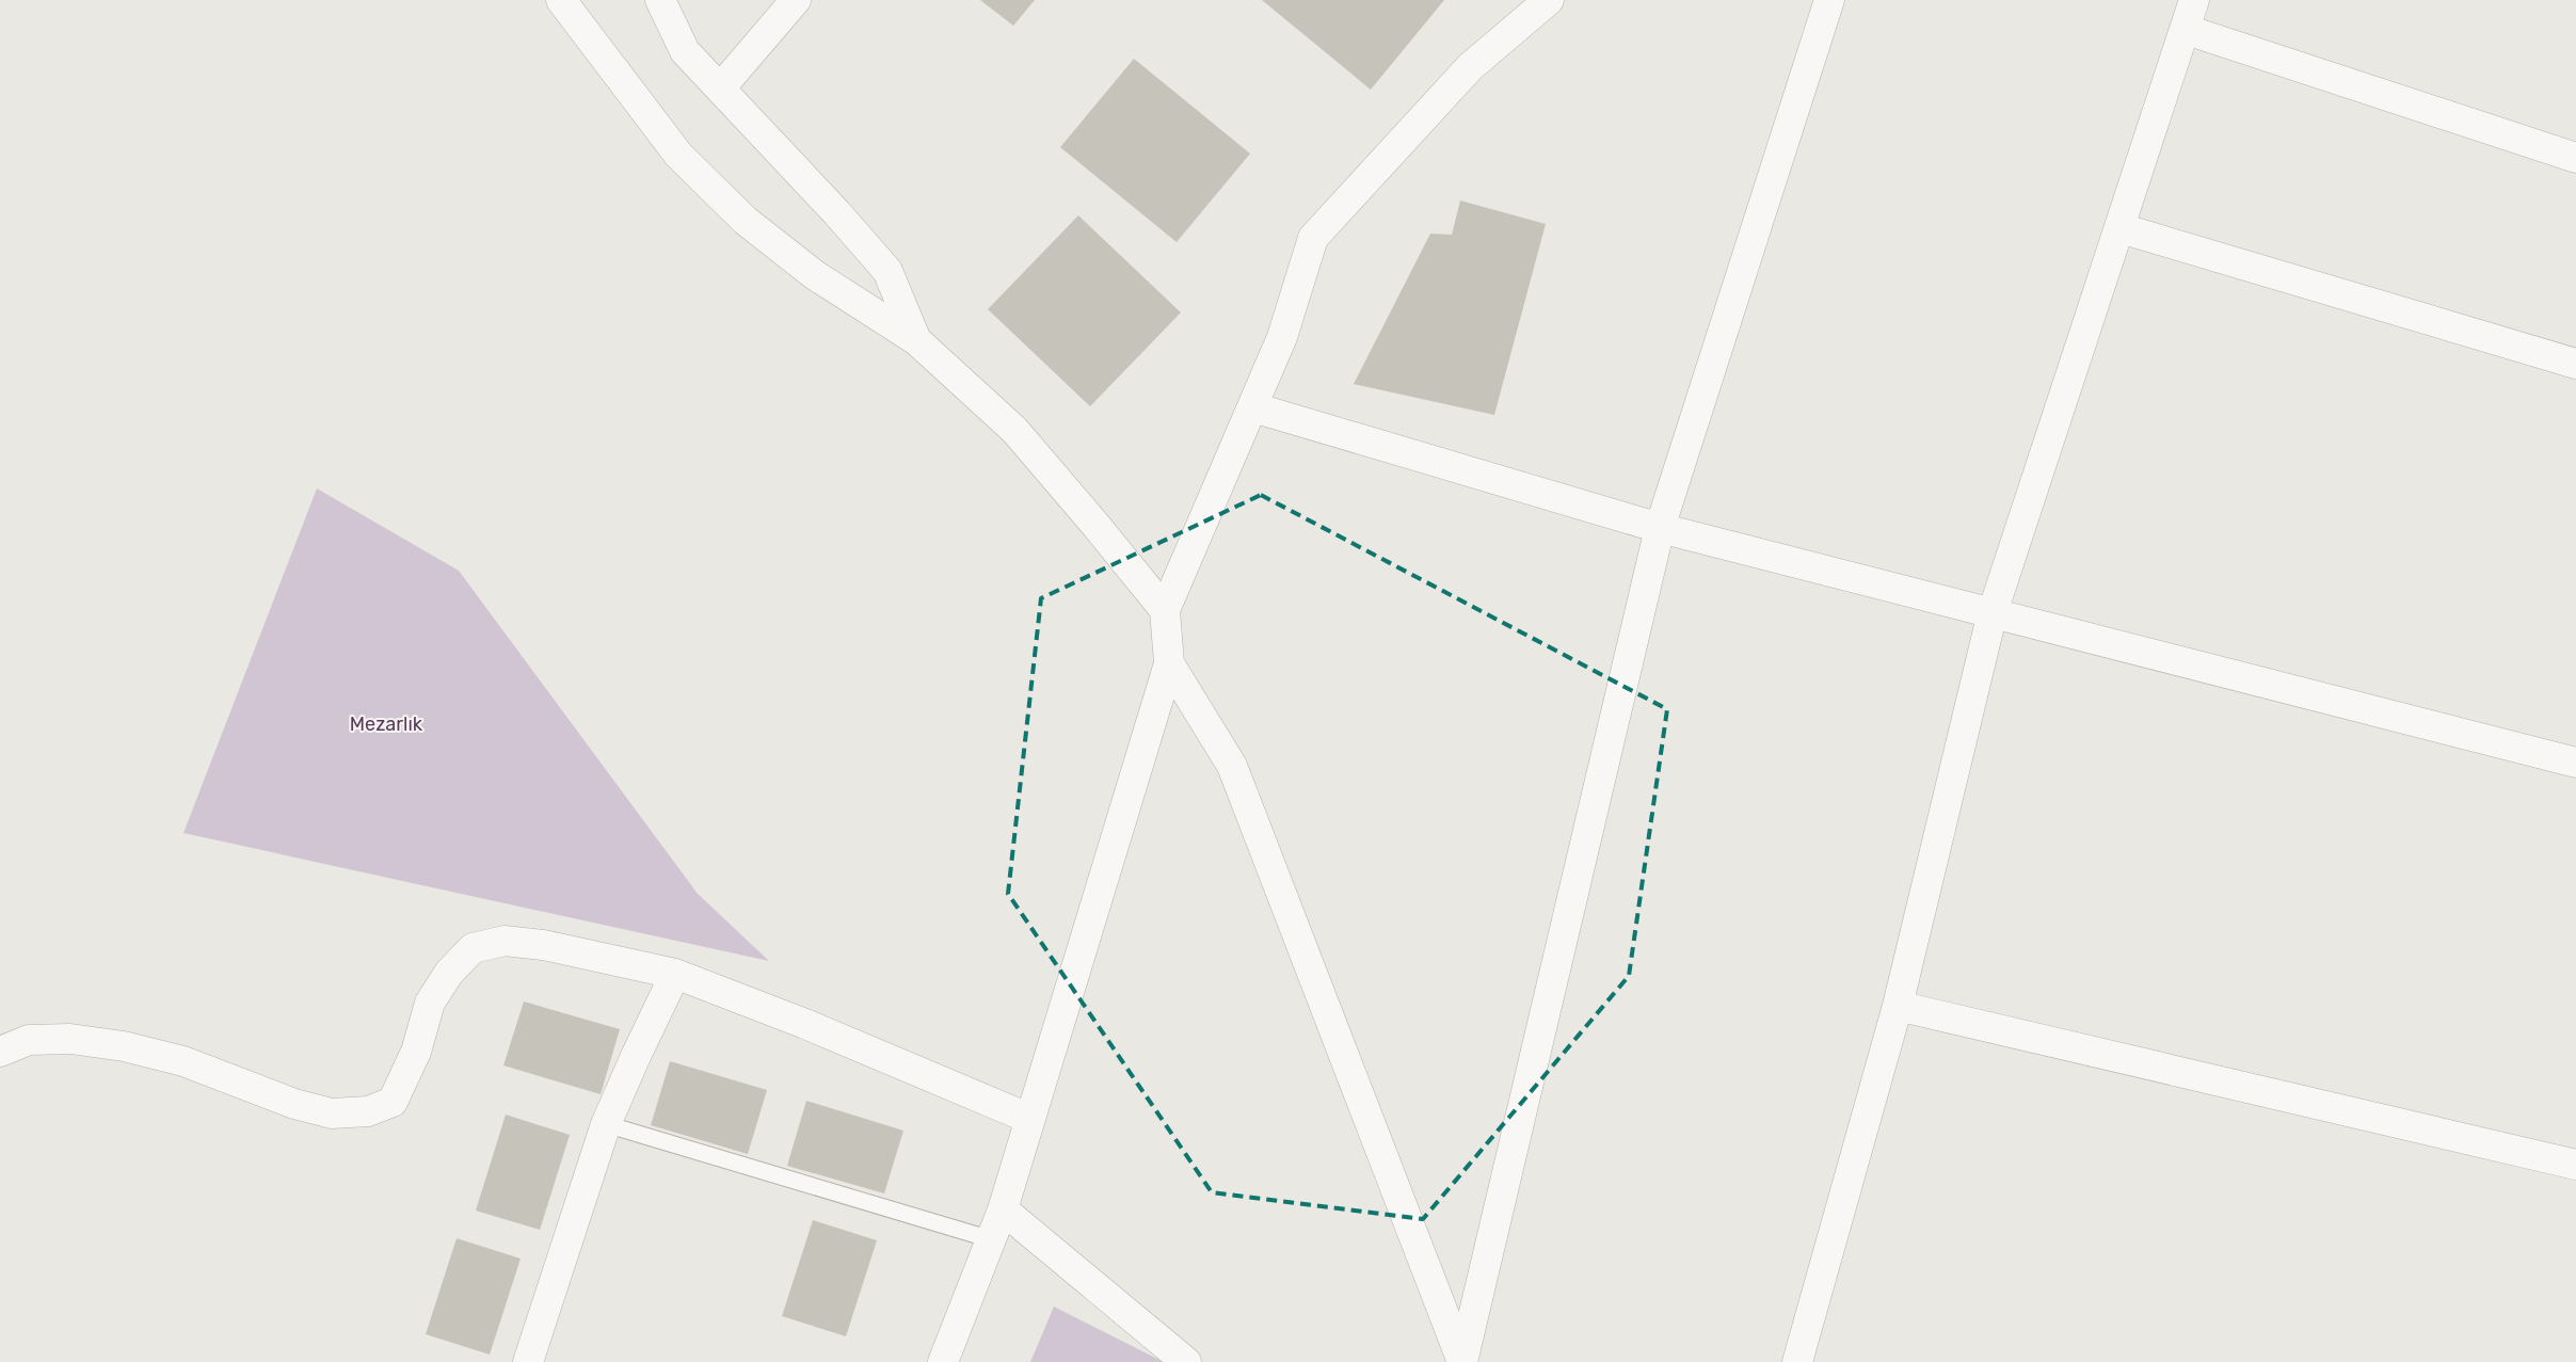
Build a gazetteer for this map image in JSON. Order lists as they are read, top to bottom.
{
  "parks": ["Mezarlık"]
}
